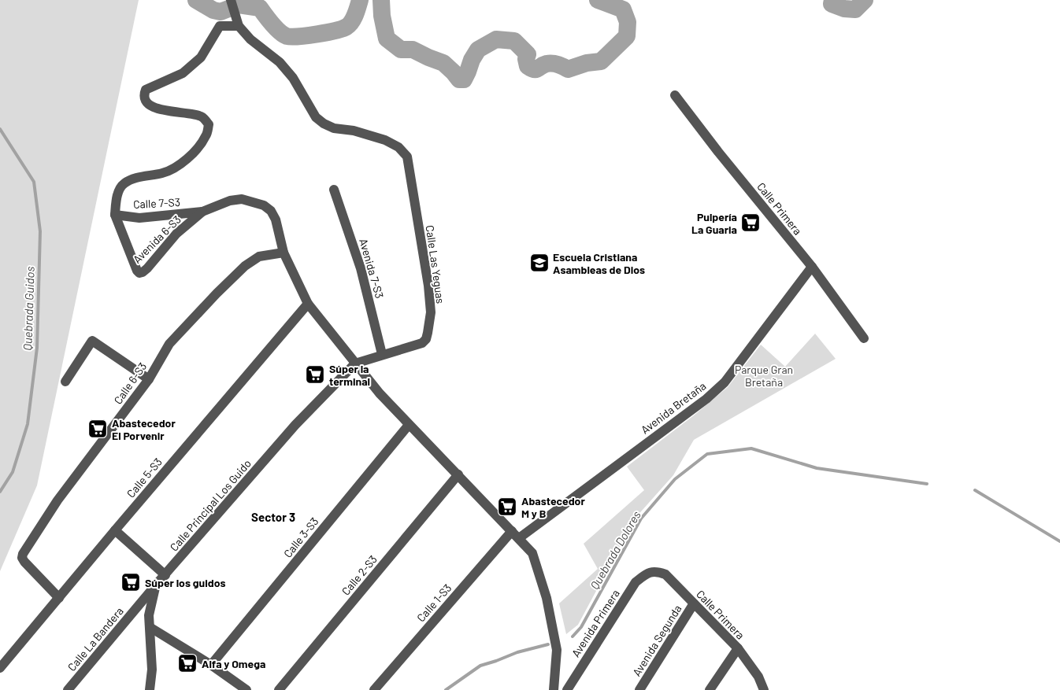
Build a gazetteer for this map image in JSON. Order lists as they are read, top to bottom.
{
  "streets": {
    "street": [
      "Calle 7-S3",
      "Calle Primera",
      "Avenida 6-S3",
      "Calle Las Yeguas",
      "Avenida 7-S3",
      "Calle 6-S3",
      "Avenida Bretaña",
      "Calle 5-S3",
      "Calle Principal Los Guido",
      "Calle 3-S3",
      "Calle 2-S3",
      "Calle 1-S3",
      "Avenida Primera",
      "Calle La Bandera",
      "Avenida Segunda"
    ]
  },
  "crossings": [
    ["Calle 7-S3", "Avenida 6-S3"],
    ["Calle 7-S3", "Calle Las Yeguas"],
    ["Calle 7-S3", "Calle 6-S3"],
    ["Calle 7-S3", "Calle 5-S3"],
    ["Calle 7-S3", "Calle Principal Los Guido"],
    ["Calle Primera", "Avenida Bretaña"],
    ["Calle Primera", "Avenida Primera"],
    ["Calle Primera", "Avenida Segunda"],
    ["Calle Las Yeguas", "Avenida 7-S3"],
    ["Calle Las Yeguas", "Calle Principal Los Guido"],
    ["Calle 6-S3", "Calle 5-S3"],
    ["Avenida Bretaña", "Calle 1-S3"],
    ["Calle Principal Los Guido", "Calle La Bandera"]
  ],
  "districts": ["Sector 3"],
  "water": ["Quebrada Guidos", "Quebrada Dolores"],
  "parks": ["Parque Gran Bretaña"],
  "places": {
    "supermarket": [
      "Pulpería La Guaria",
      "Súper la terminal",
      "Abastecedor El Porvenir",
      "Abastecedor M y B",
      "Súper los guidos",
      "Alfa y Omega"
    ],
    "school or university": ["Escuela Cristiana Asambleas de Dios"]
  }
}
